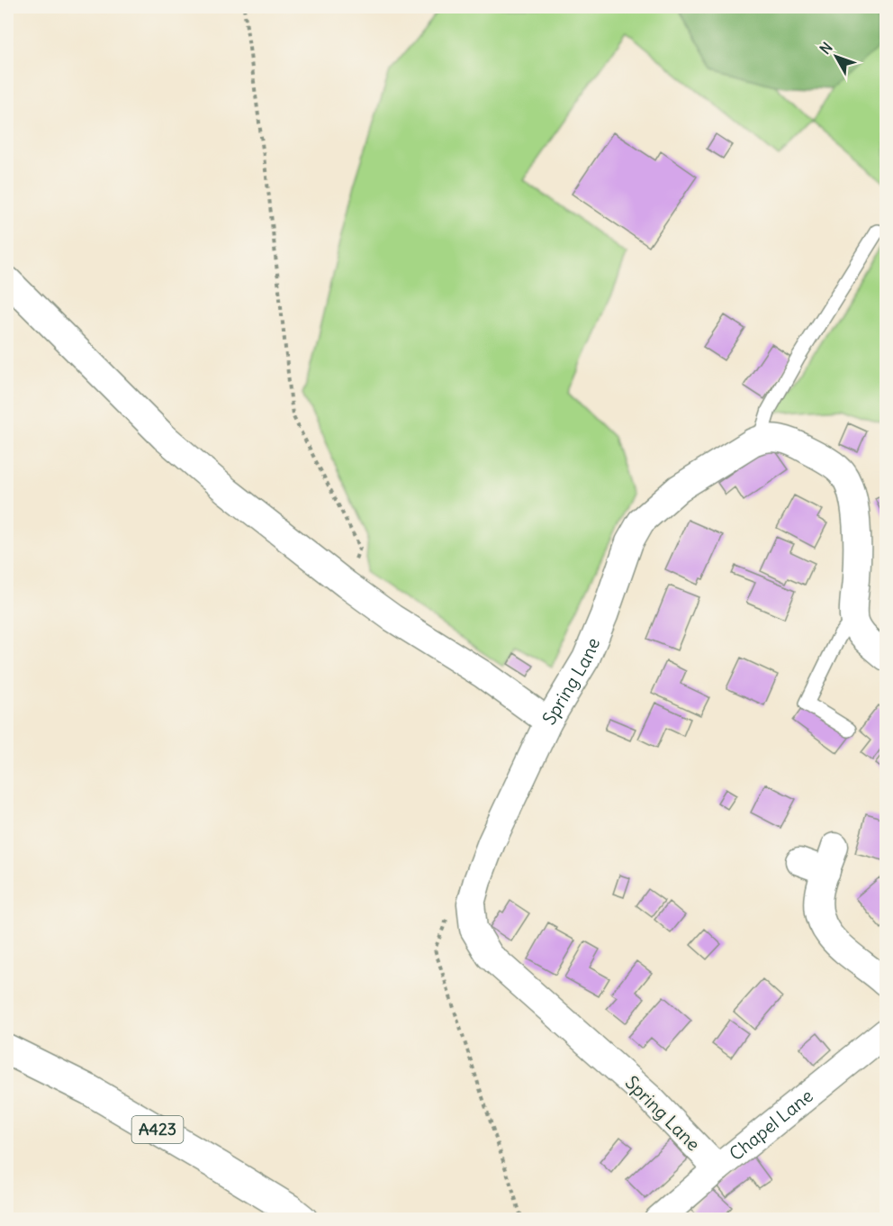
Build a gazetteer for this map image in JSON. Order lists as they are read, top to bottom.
{
  "streets": {
    "highway": ["A423"],
    "street": ["Spring Lane", "Chapel Lane"]
  },
  "crossings": [
    ["Spring Lane", "Chapel Lane"]
  ],
  "north": "top left"
}
